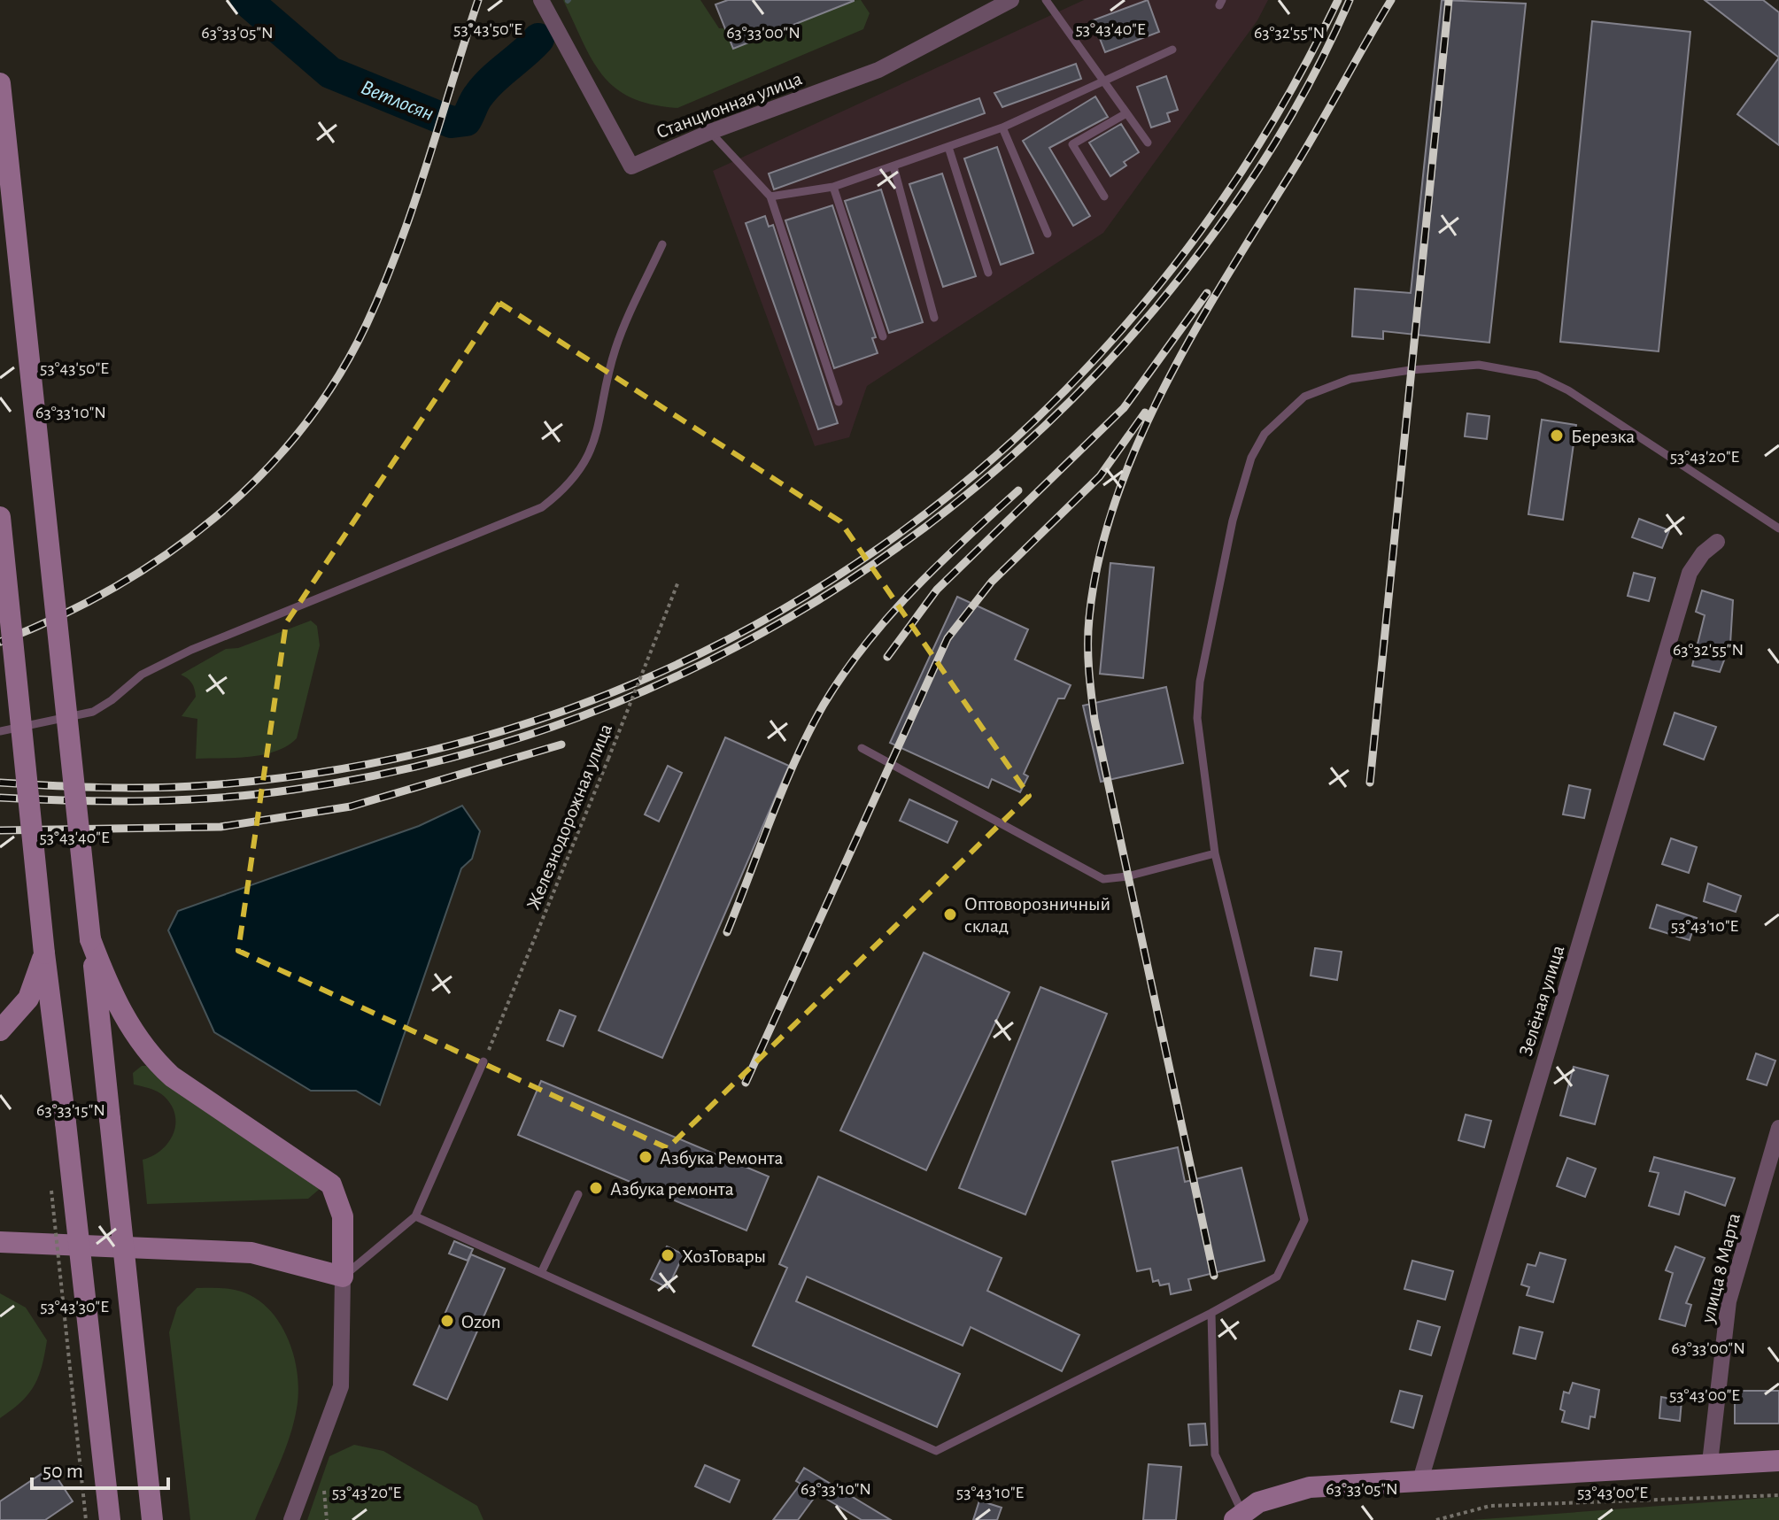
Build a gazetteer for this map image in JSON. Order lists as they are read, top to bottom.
{
  "streets": {
    "street": ["Станционная улица", "Зелёная улица", "улица 8 Марта"],
    "path": ["Железнодорожная улица"]
  },
  "water": ["Ветлосян"],
  "places": [
    "Березка",
    "Оптоворозничный склад",
    "Азбука Ремонта",
    "Азбука ремонта",
    "ХозТовары",
    "Ozon"
  ],
  "scale_bar": "50 m",
  "coordinates": [
    "53°43'50\"E",
    "53°43'40\"E",
    "63°33'05\"N",
    "63°33'00\"N",
    "63°32'55\"N",
    "63°33'10\"N",
    "53°43'20\"E",
    "53°43'10\"E",
    "63°33'15\"N",
    "53°43'30\"E",
    "53°43'00\"E"
  ]
}
